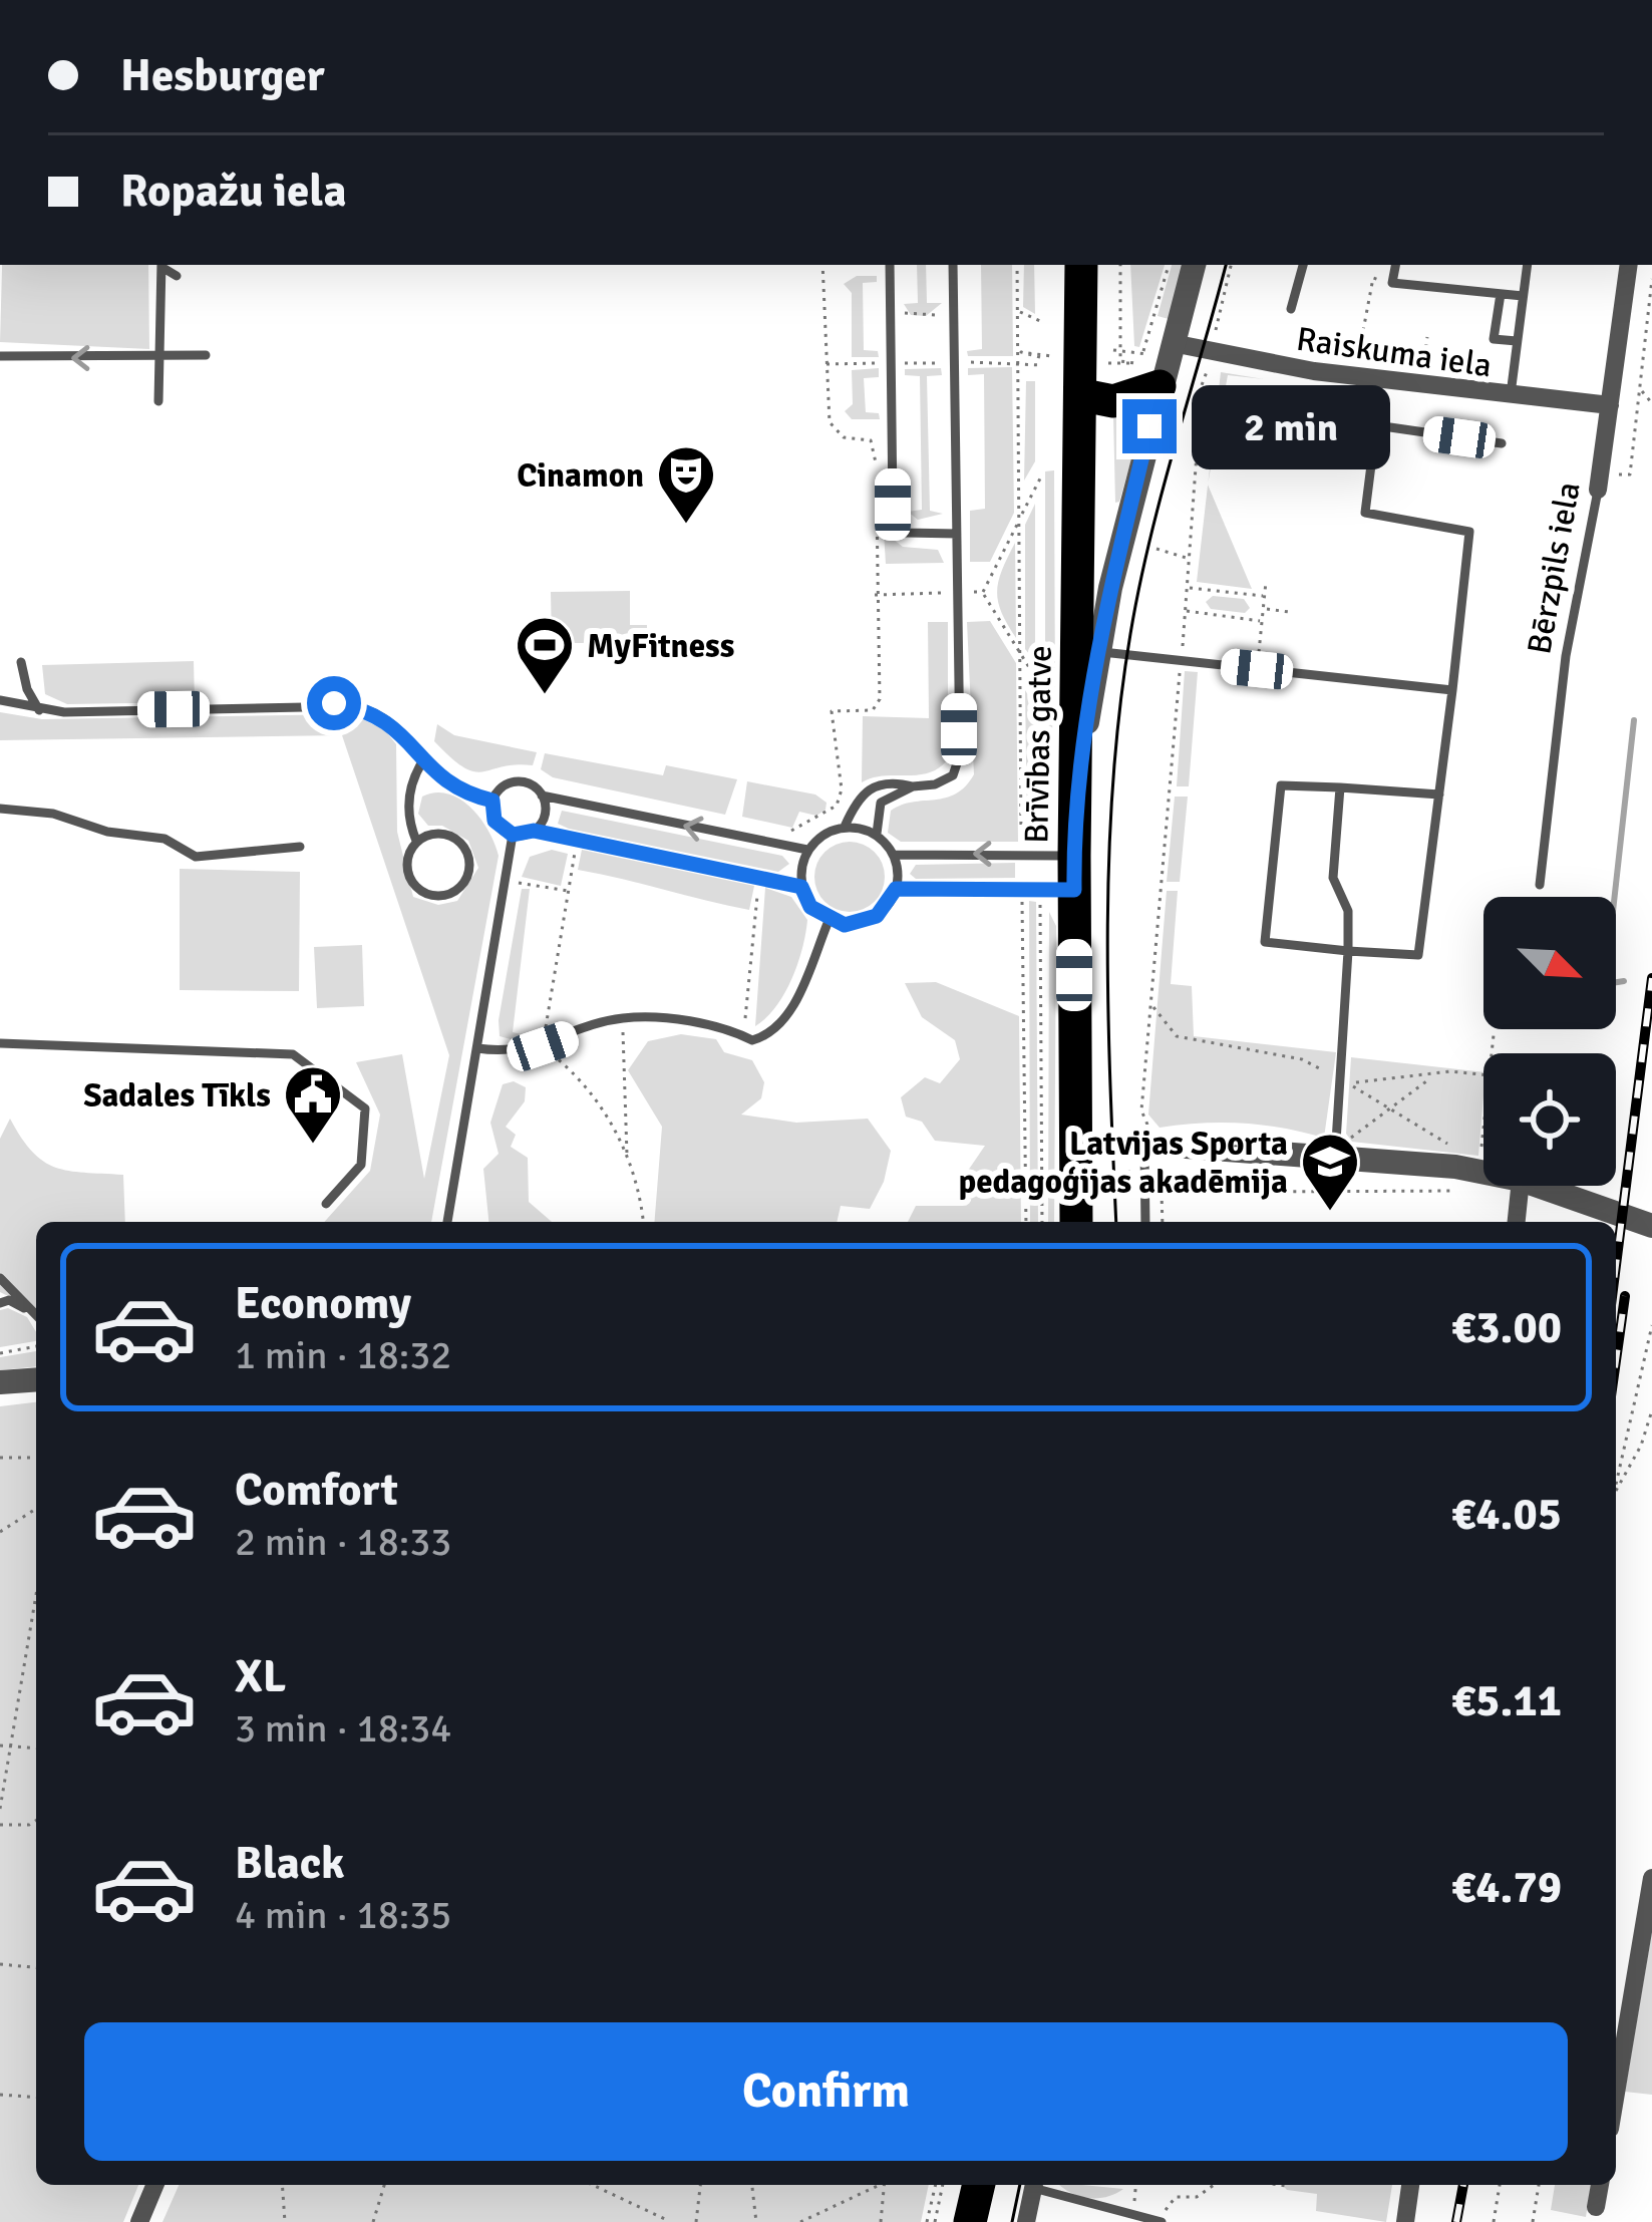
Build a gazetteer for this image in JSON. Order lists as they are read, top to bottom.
{
  "streets": {
    "highway": ["Brīvības gatve"],
    "street": ["Raiskuma iela", "Bērzpils iela"]
  },
  "crossings": [
    ["Raiskuma iela", "Bērzpils iela"]
  ],
  "places": {
    "theatre": ["Cinamon"],
    "sports": ["MyFitness"],
    "public building": ["Sadales Tīkls"],
    "school or university": ["Latvijas Sporta pedagoģijas akadēmija"]
  },
  "north": "bottom right",
  "page": {
    "banner": ["Hesburger", "Ropažu iela"],
    "bubble": "2 min",
    "list": [
      {
        "name": "Economy",
        "note": "1 min · 18:32",
        "value": "€3.00"
      },
      {
        "name": "Comfort",
        "note": "2 min · 18:33",
        "value": "€4.05"
      },
      {
        "name": "XL",
        "note": "3 min · 18:34",
        "value": "€5.11"
      },
      {
        "name": "Black",
        "note": "4 min · 18:35",
        "value": "€4.79"
      }
    ],
    "buttons": "Confirm"
  }
}
